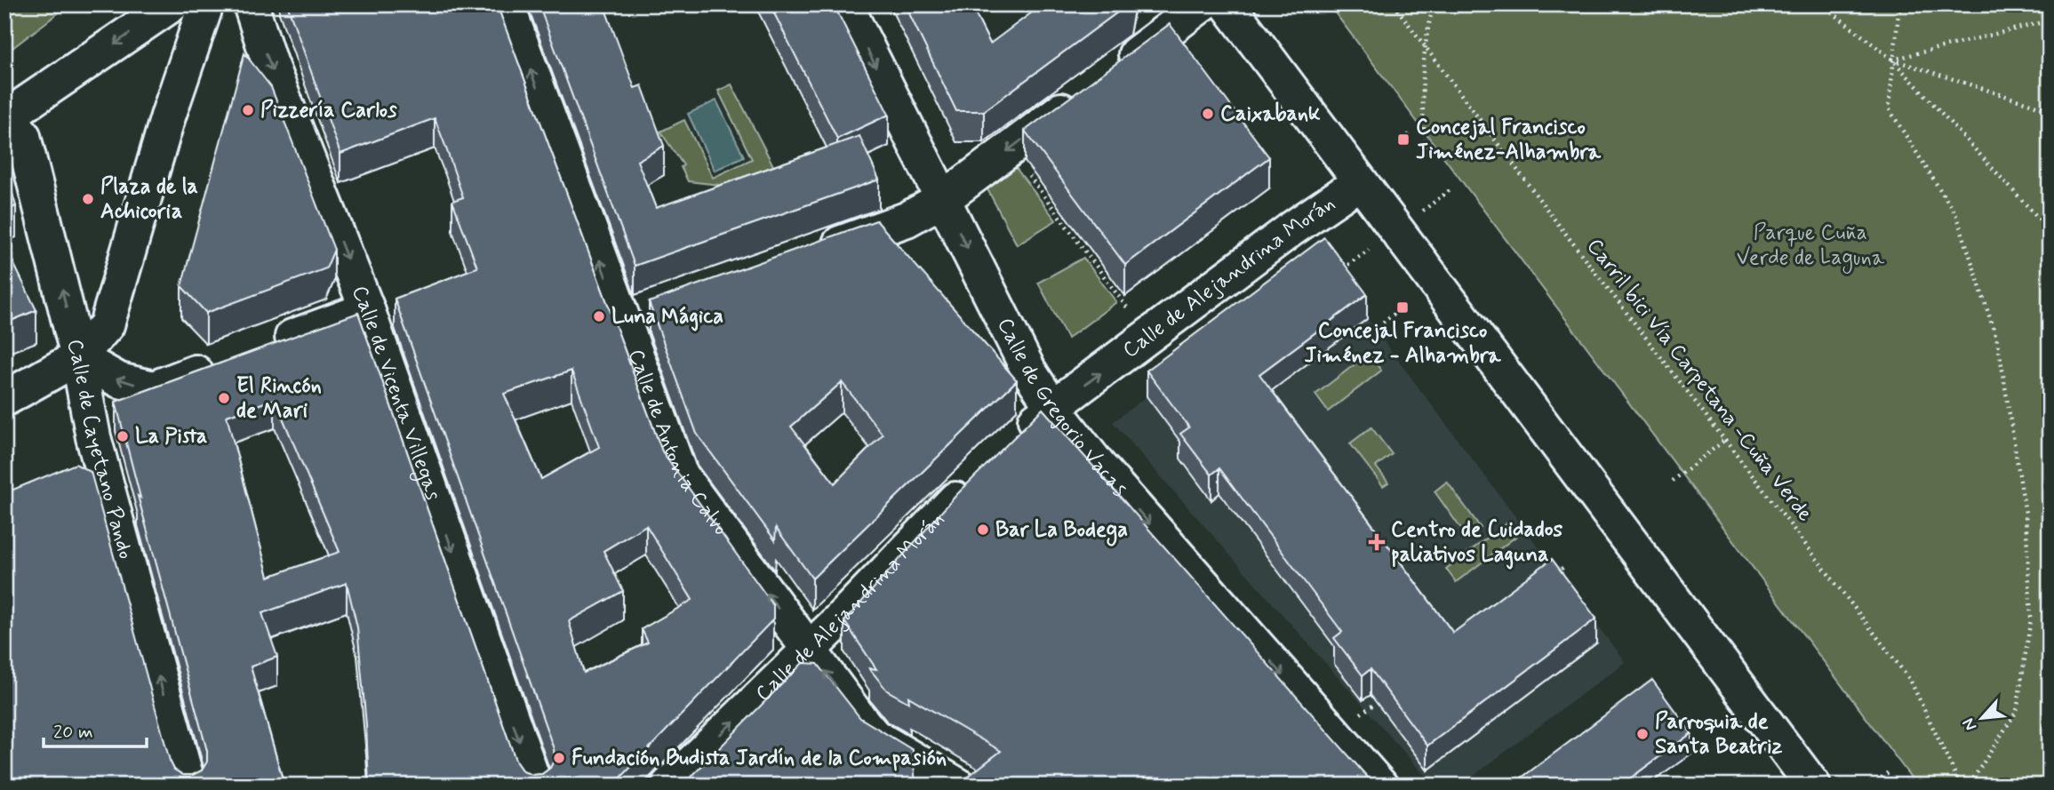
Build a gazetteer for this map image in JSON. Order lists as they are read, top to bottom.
{
  "streets": {
    "street": [
      "Calle de Alejandrina Morán",
      "Calle de Vicenta Villegas",
      "Calle de Gregorio Vacas",
      "Calle de Antonia Calvo",
      "Calle de Cayetano Pando"
    ],
    "path": ["Carril bici Vía Carpetana -Cuña Verde"]
  },
  "crossings": [
    ["Calle de Alejandrina Morán", "Calle de Gregorio Vacas"],
    ["Calle de Alejandrina Morán", "Calle de Antonia Calvo"]
  ],
  "one_way": [
    "Calle de Vicenta Villegas",
    "Calle de Gregorio Vacas",
    "Calle de Antonia Calvo",
    "Calle de Cayetano Pando"
  ],
  "parks": ["Parque Cuña Verde de Laguna"],
  "places": {
    "other": [
      "Pizzería Carlos",
      "Caixabank",
      "Plaza de la Achicoria",
      "Luna Mágica",
      "El Rincón de Mari",
      "La Pista",
      "Bar La Bodega",
      "Parroquia de Santa Beatriz",
      "Fundación Budista Jardín de la Compasión"
    ],
    "transit": ["Concejal Francisco Jiménez-Alhambra", "Concejal Francisco Jiménez - Alhambra"],
    "health": ["Centro de Cuidados paliativos Laguna"]
  },
  "scale_bar": "20 m",
  "north": "bottom left"
}
